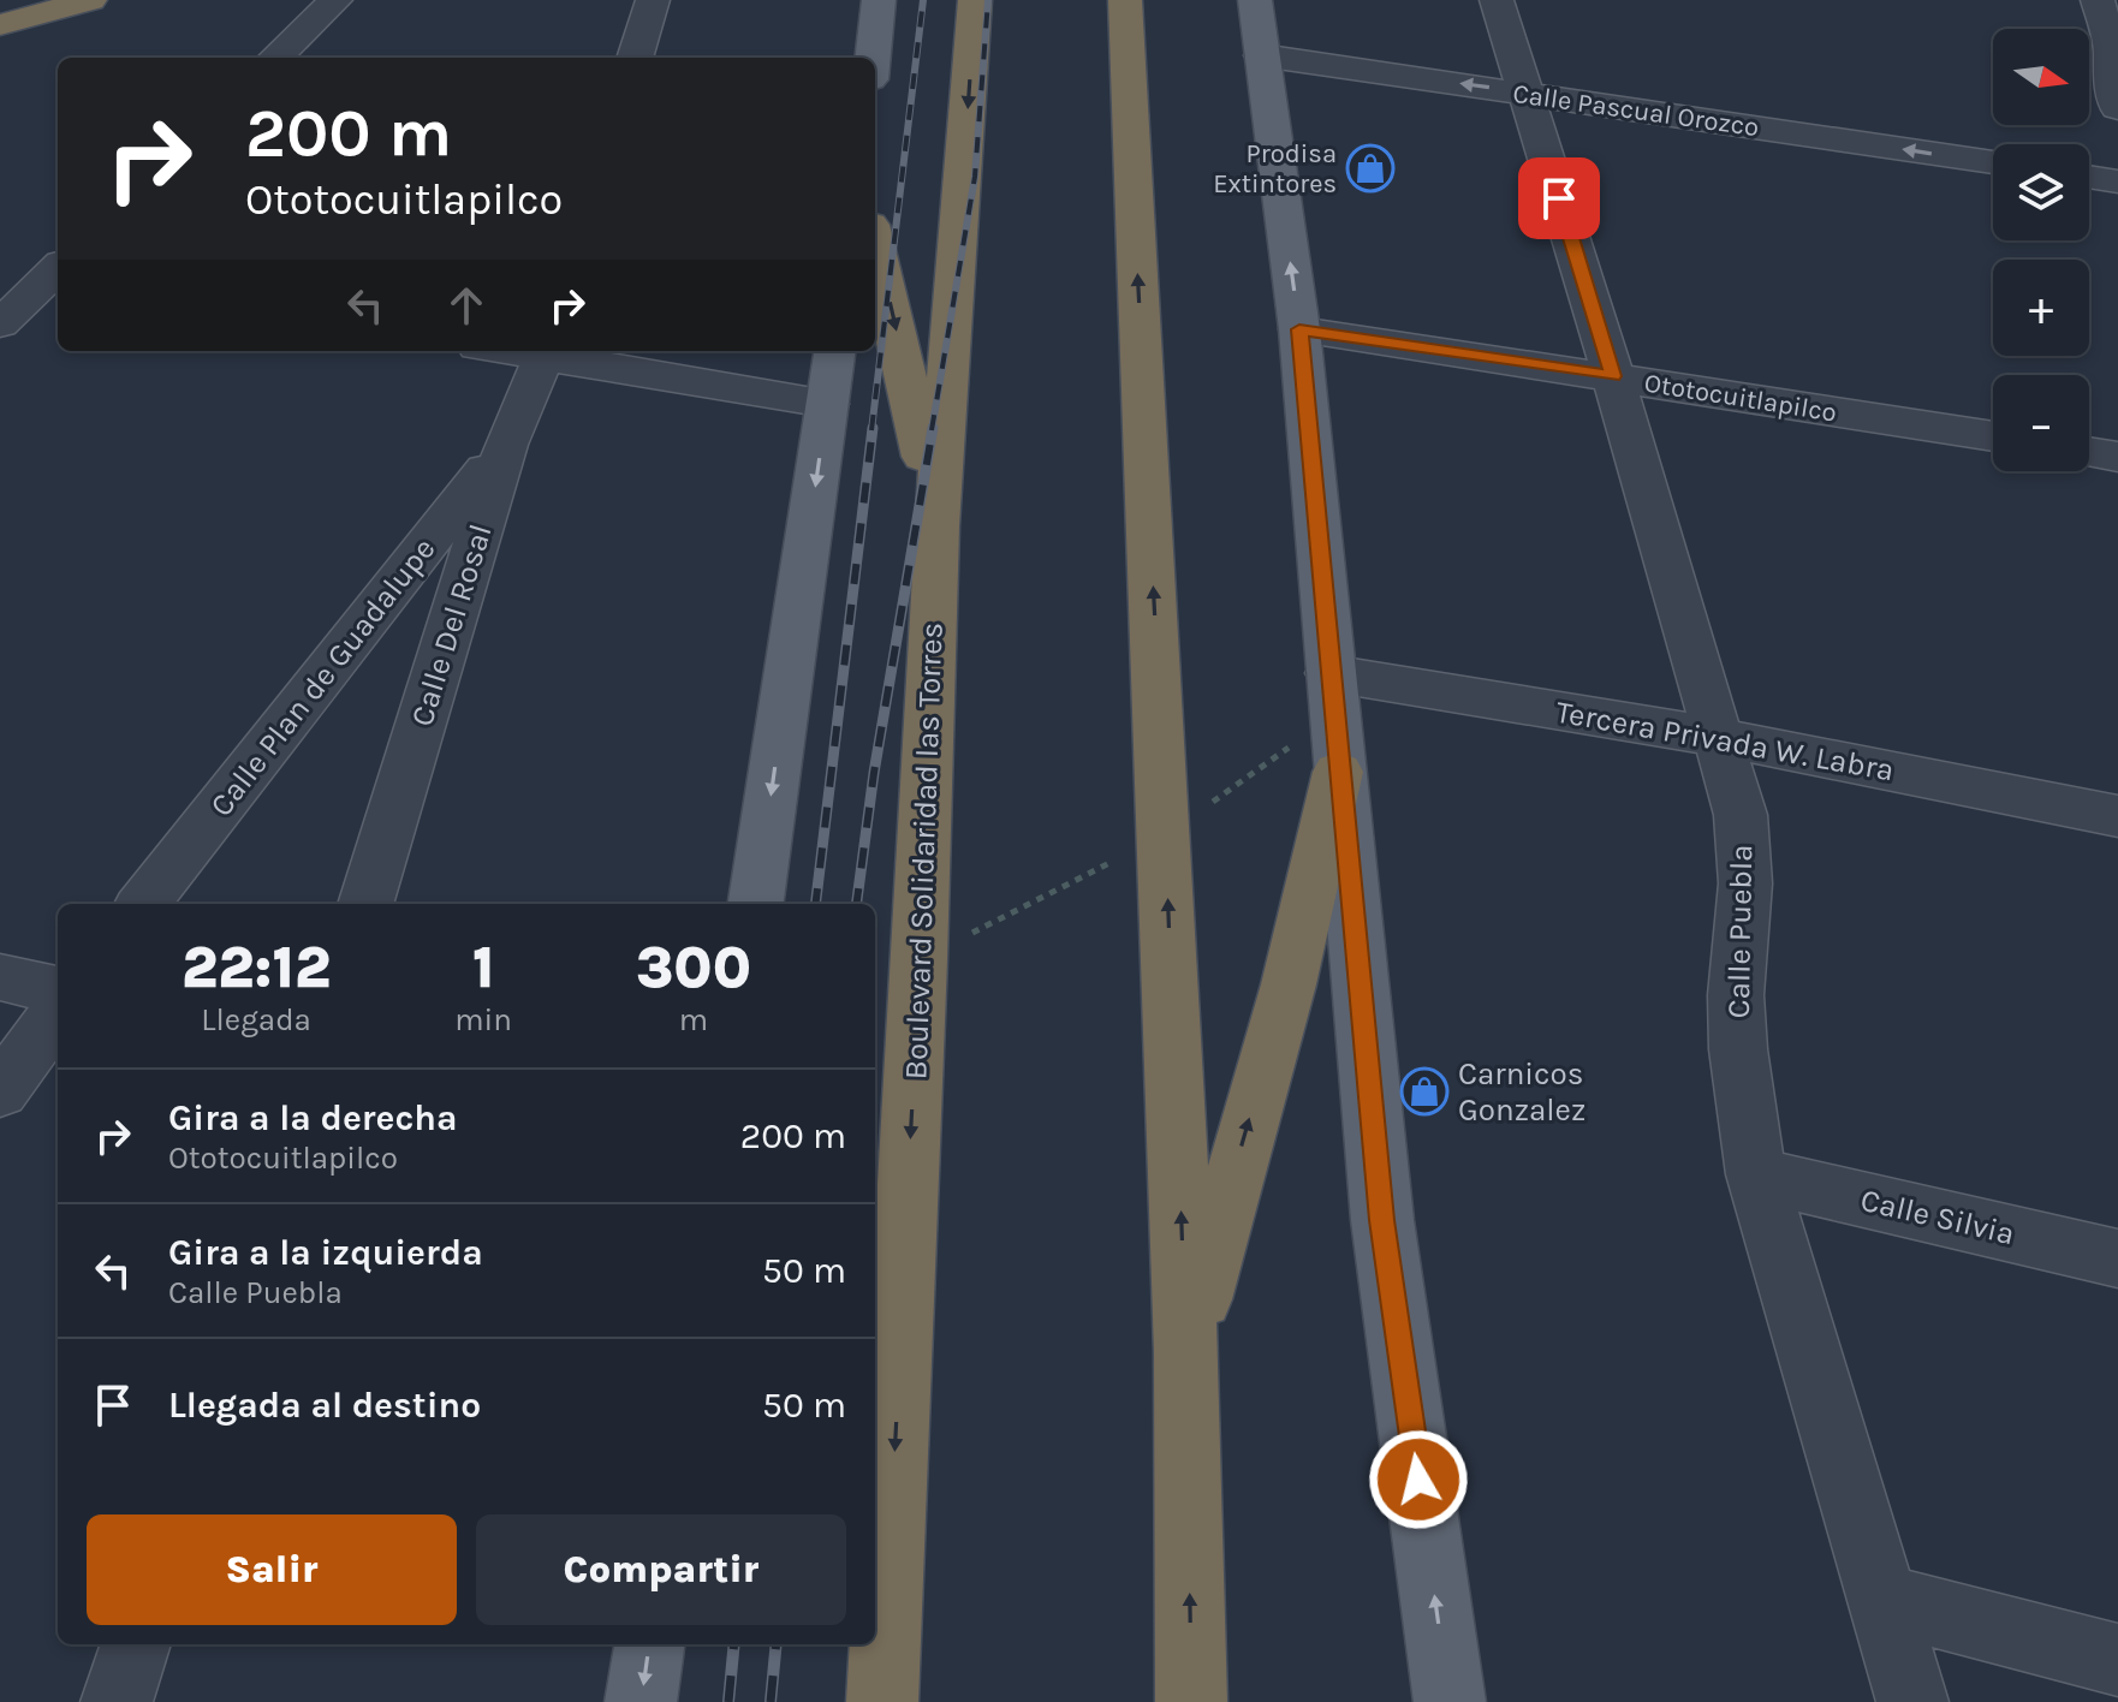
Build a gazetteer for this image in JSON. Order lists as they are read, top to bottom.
{
  "streets": {
    "highway": ["Boulevard Solidaridad las Torres"],
    "street": [
      "Calle Pascual Orozco",
      "Ototocuitlapilco",
      "Calle Del Rosal",
      "Calle Plan de Guadalupe",
      "Tercera Privada W. Labra",
      "Calle Puebla",
      "Calle Silvia"
    ]
  },
  "crossings": [
    ["Calle Pascual Orozco", "Calle Puebla"],
    ["Ototocuitlapilco", "Calle Puebla"],
    ["Calle Del Rosal", "Calle Plan de Guadalupe"],
    ["Tercera Privada W. Labra", "Calle Puebla"],
    ["Calle Puebla", "Calle Silvia"]
  ],
  "one_way": ["Calle Pascual Orozco"],
  "places": {
    "shop": ["Prodisa Extintores", "Carnicos Gonzalez"]
  },
  "north": "right",
  "page": {
    "map_buttons": ["+", "−"],
    "turn": ["200 m", "Ototocuitlapilco"],
    "eta": [
      "22:12",
      "Llegada",
      "1",
      "min",
      "300",
      "m"
    ],
    "list": [
      {
        "name": "Gira a la derecha",
        "note": "Ototocuitlapilco",
        "value": "200 m"
      },
      {
        "name": "Gira a la izquierda",
        "note": "Calle Puebla",
        "value": "50 m"
      },
      {
        "name": "Llegada al destino",
        "value": "50 m"
      }
    ],
    "buttons": ["Salir", "Compartir"]
  }
}
